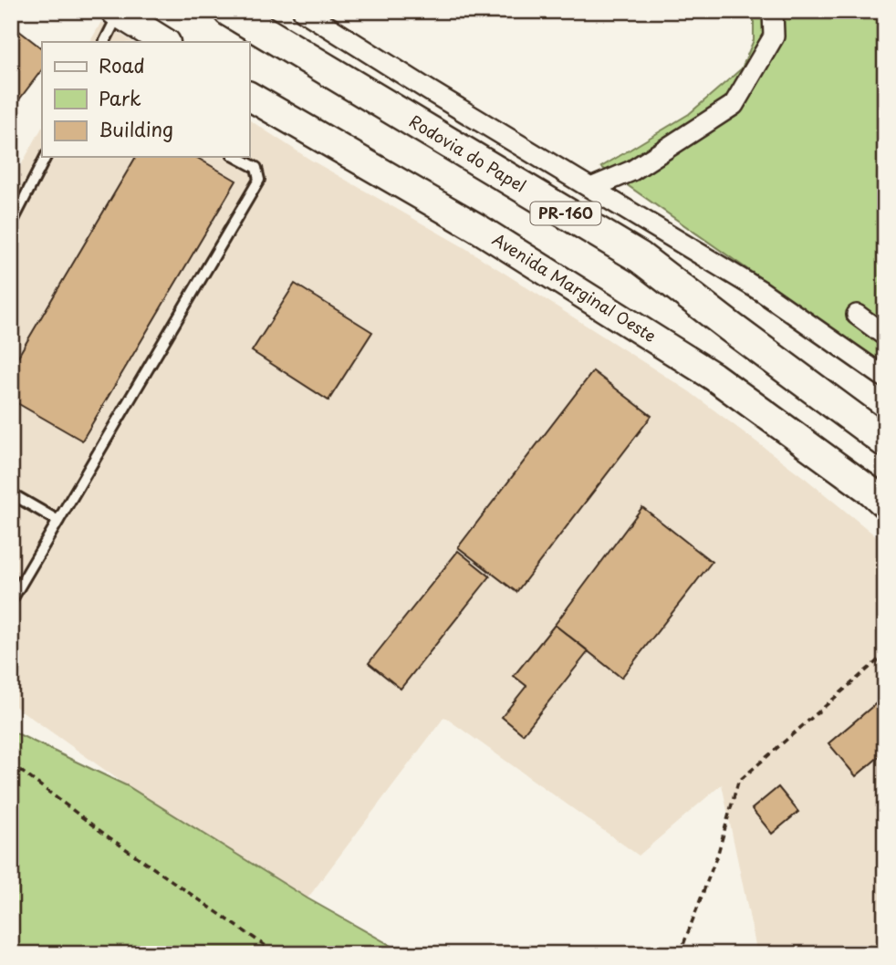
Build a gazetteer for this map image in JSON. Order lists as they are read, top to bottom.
{
  "streets": {
    "main road": ["Rodovia do Papel", "PR-160", "Avenida Marginal Oeste"]
  },
  "legend": ["Road", "Park", "Building"]
}
